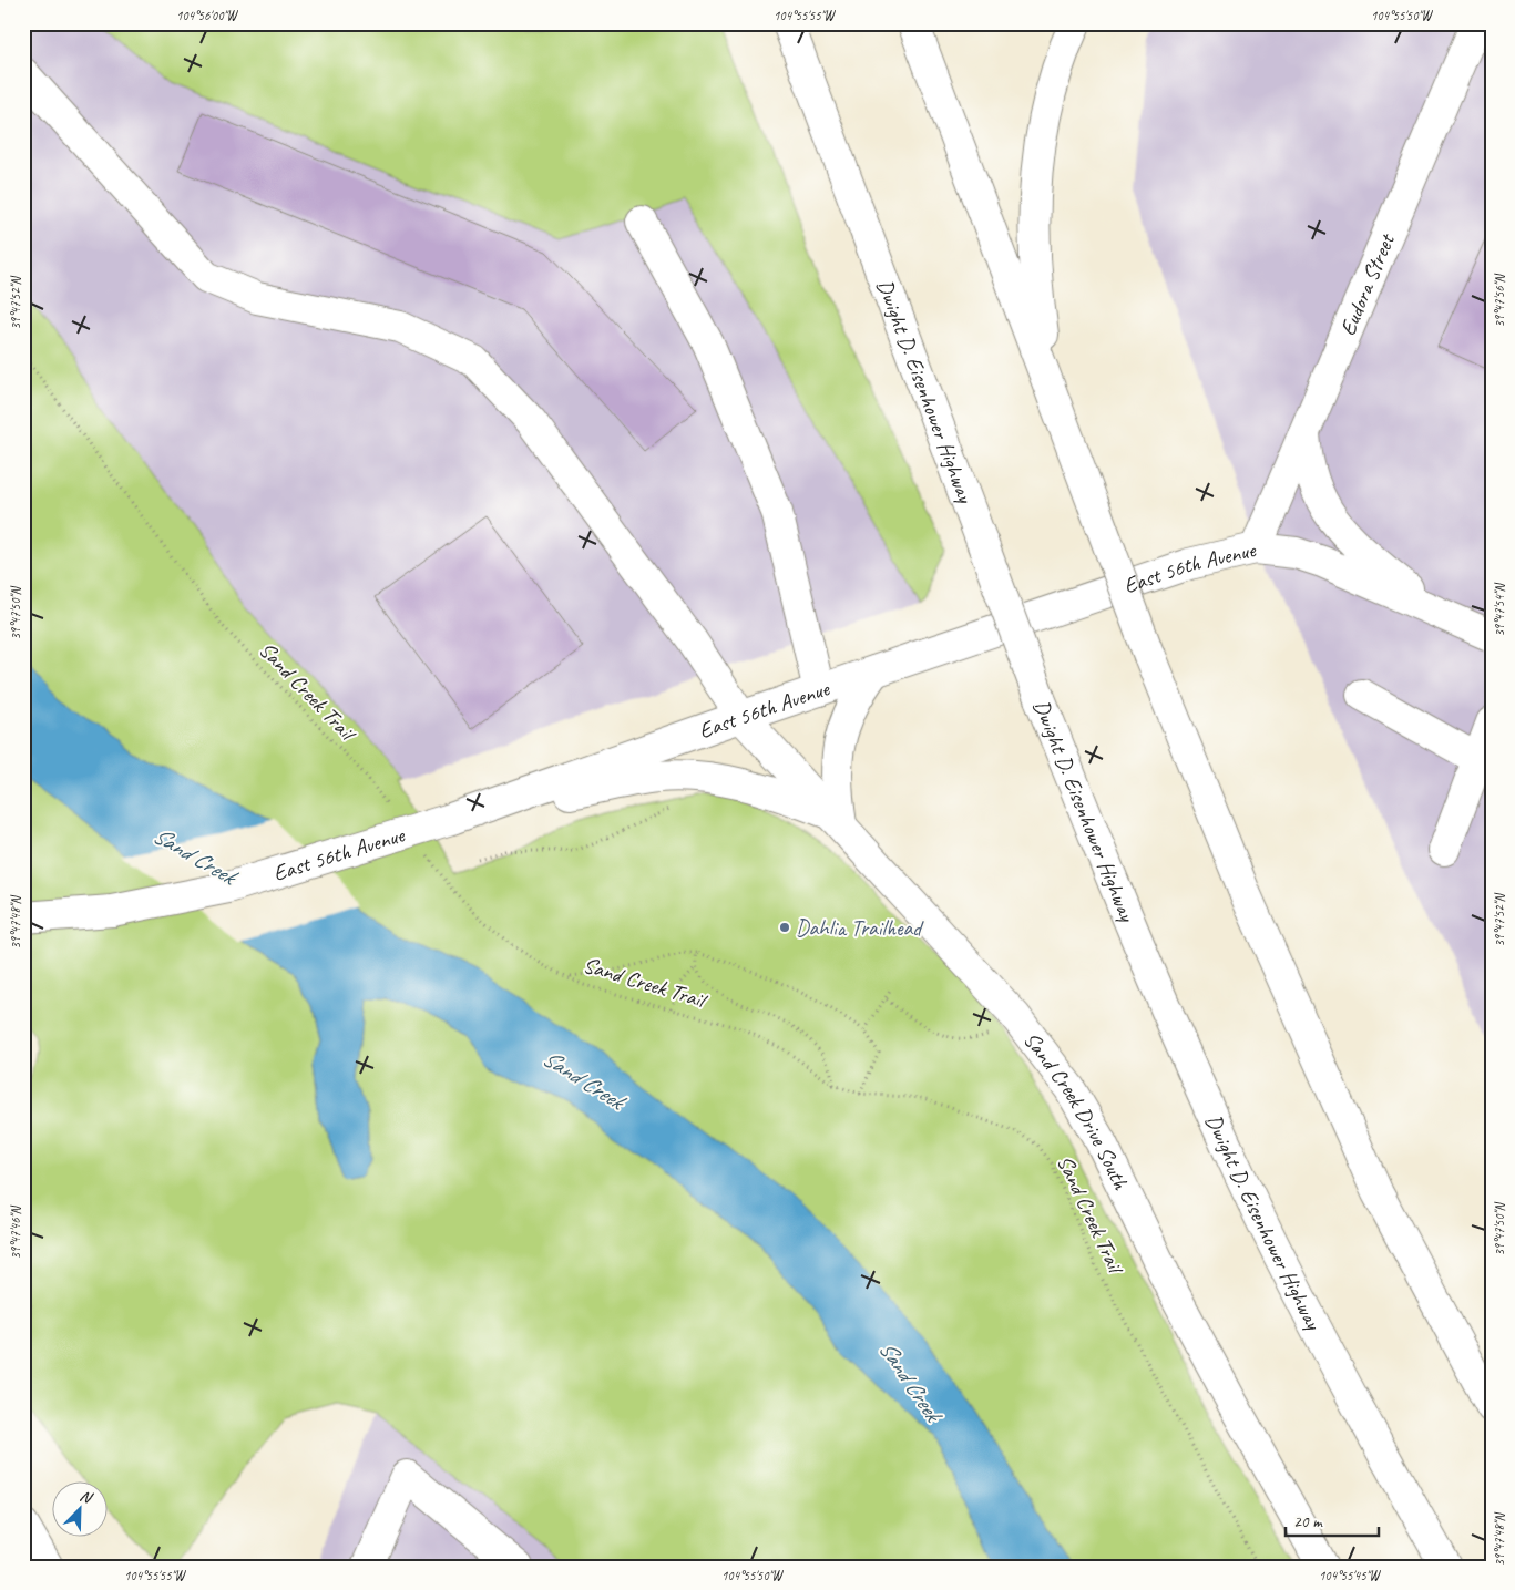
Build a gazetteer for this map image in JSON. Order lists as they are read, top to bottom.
{
  "streets": {
    "main road": [
      "Eudora Street",
      "Dwight D. Eisenhower Highway",
      "East 56th Avenue",
      "Sand Creek Drive South"
    ],
    "path": ["Sand Creek Trail"]
  },
  "crossings": [
    ["Eudora Street", "East 56th Avenue"],
    ["East 56th Avenue", "Sand Creek Drive South"]
  ],
  "water": ["Sand Creek"],
  "places": ["Dahlia Trailhead"],
  "scale_bar": "20 m",
  "north": "top right",
  "coordinates": [
    "104°56'00\"W",
    "104°55'55\"W",
    "104°55'50\"W",
    "39°47'56\"N",
    "39°47'52\"N",
    "39°47'54\"N",
    "39°47'50\"N",
    "39°47'48\"N",
    "39°47'46\"N",
    "104°55'45\"W"
  ]
}
